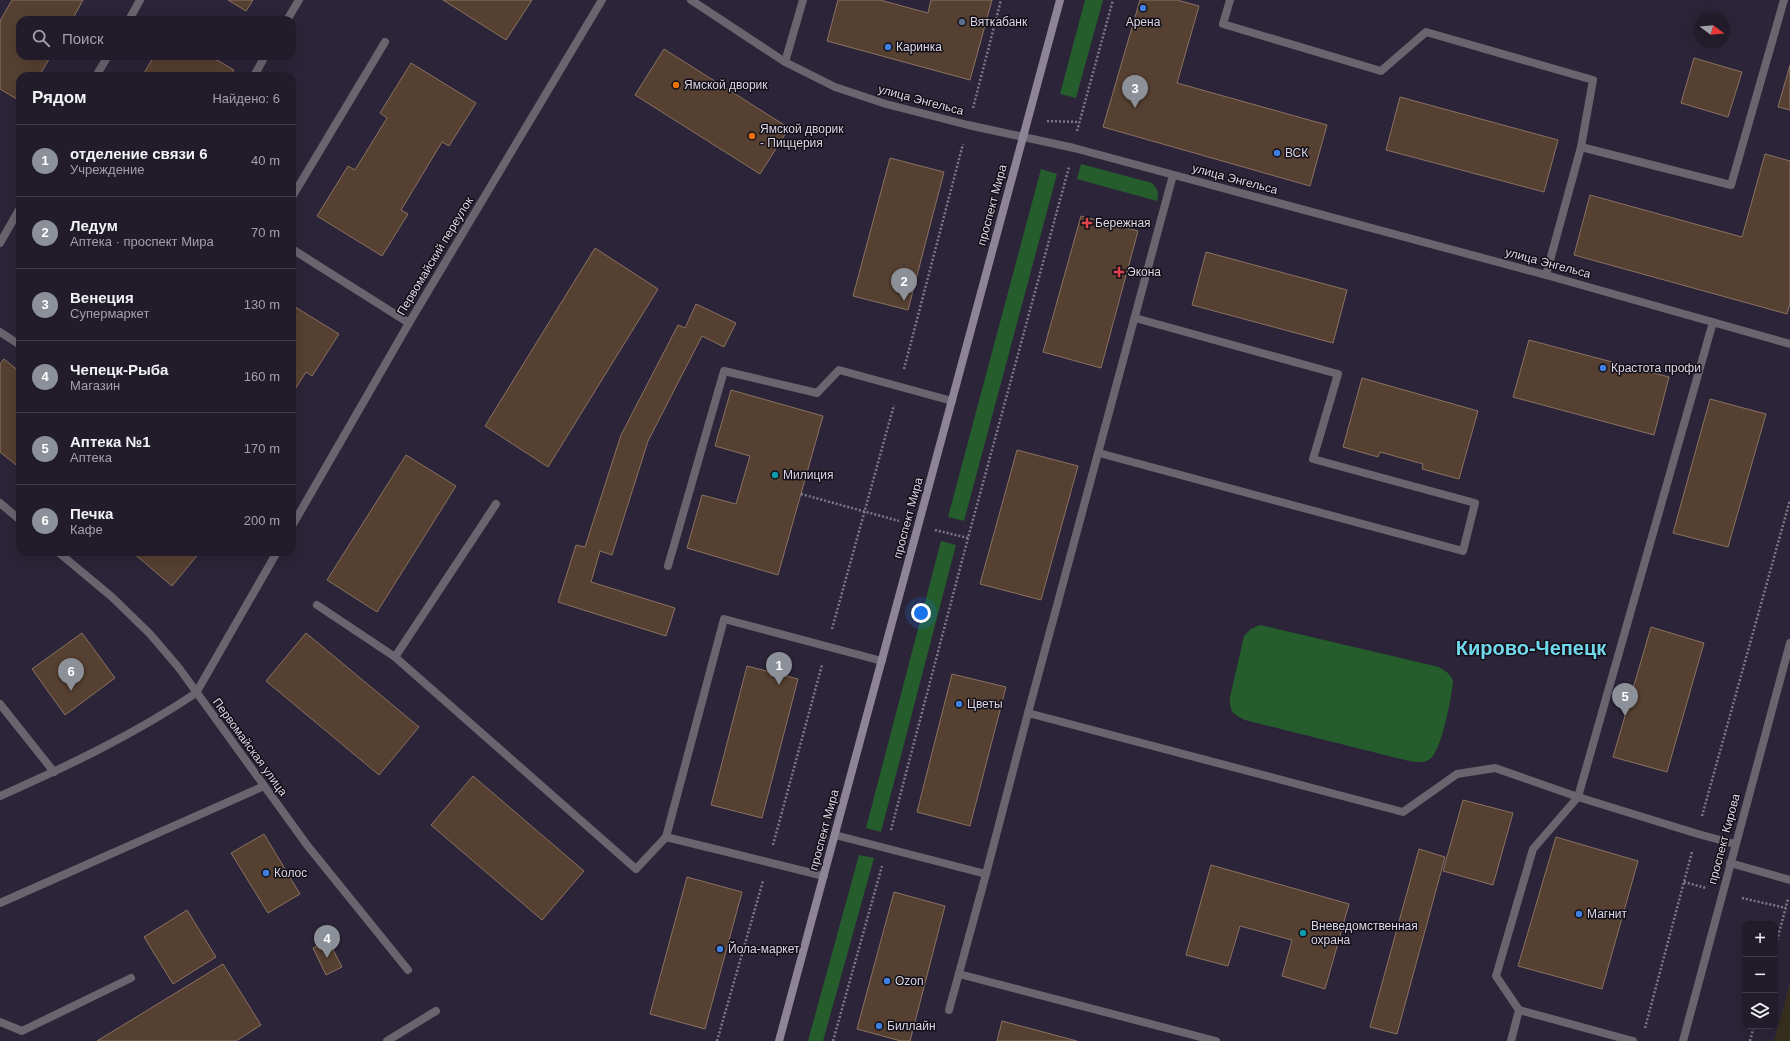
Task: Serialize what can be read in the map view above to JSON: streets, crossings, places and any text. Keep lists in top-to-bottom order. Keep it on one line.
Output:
{"streets":{"main road":["проспект Мира"],"street":["улица Энгельса","Первомайский переулок","Первомайская улица","проспект Кирова"]},"crossings":[["улица Энгельса","проспект Мира"]],"districts":["Кирово-Чепецк"],"places":{"other":["Арена","Вяткабанк","Каринка","Ямской дворик","Ямской дворик - Пиццерия","ВСК","Крастота профи","Милиция","Цветы","Колос","Магнит","Вневедомственная охрана","Йола-маркет","Ozon","Биллайн"],"health":["Бережная","Экона"]},"north":"right","page":{"search":"Поиск","heading":["Рядом","Найдено: 6"],"pins":["3","2","1","6","5","4"],"list":[{"mark":"1","name":"отделение связи 6","note":"Учреждение","value":"40 m"},{"mark":"2","name":"Ледум","note":"Аптека · проспект Мира","value":"70 m"},{"mark":"3","name":"Венеция","note":"Супермаркет","value":"130 m"},{"mark":"4","name":"Чепецк-Рыба","note":"Магазин","value":"160 m"},{"mark":"5","name":"Аптека №1","note":"Аптека","value":"170 m"},{"mark":"6","name":"Печка","note":"Кафе","value":"200 m"}],"map_buttons":["+","−"]}}
